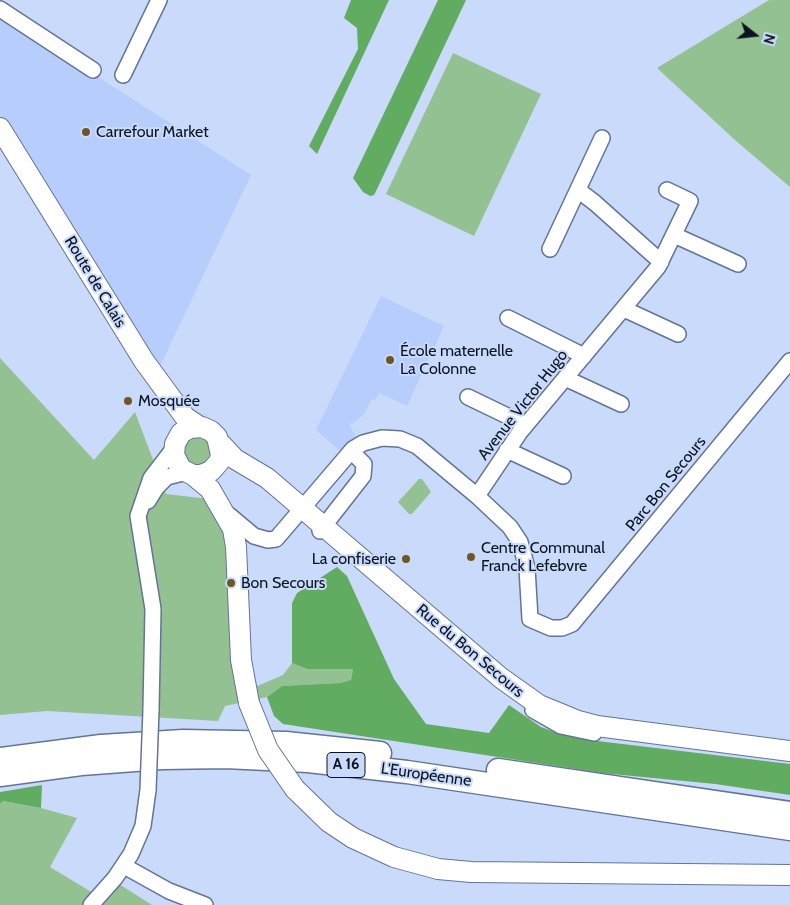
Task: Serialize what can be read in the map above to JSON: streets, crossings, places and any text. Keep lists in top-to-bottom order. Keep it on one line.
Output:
{"streets":{"highway":["A 16","L'Européenne"],"main road":["Route de Calais","Rue du Bon Secours"],"street":["Avenue Victor Hugo","Parc Bon Secours"]},"crossings":[["Route de Calais","Rue du Bon Secours"],["Avenue Victor Hugo","Parc Bon Secours"]],"places":["Carrefour Market","École maternelle La Colonne","Mosquée","Centre Communal Franck Lefebvre","La confiserie","Bon Secours"],"north":"right"}
